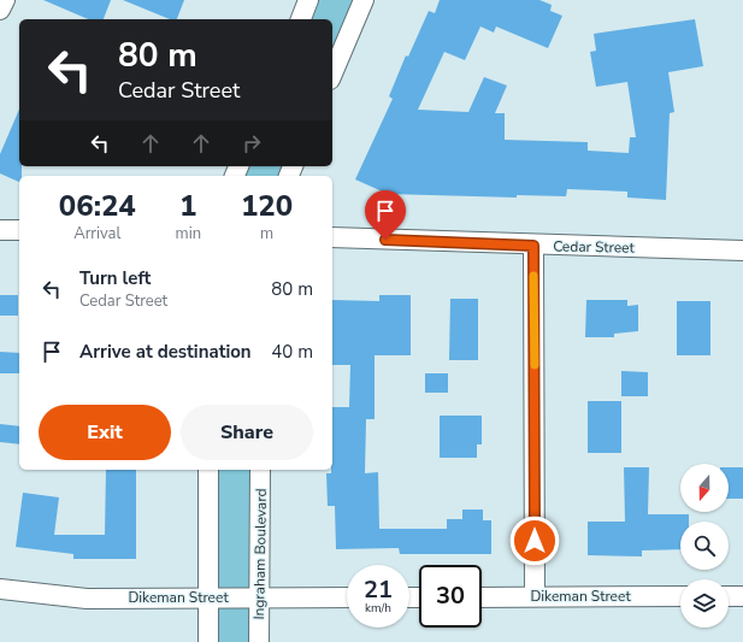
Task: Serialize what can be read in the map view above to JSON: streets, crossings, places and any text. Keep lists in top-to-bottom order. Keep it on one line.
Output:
{"streets":{"street":["Cedar Street","Ingraham Boulevard","Dikeman Street"]},"crossings":[["Ingraham Boulevard","Dikeman Street"]],"north":"bottom","page":{"turn":["80 m","Cedar Street"],"eta":["06:24","Arrival","1","min","120","m"],"list":[{"name":"Turn left","note":"Cedar Street","value":"80 m"},{"name":"Arrive at destination","value":"40 m"}],"buttons":["Exit","Share"],"speed":"21 km/h","limit":"30"}}
